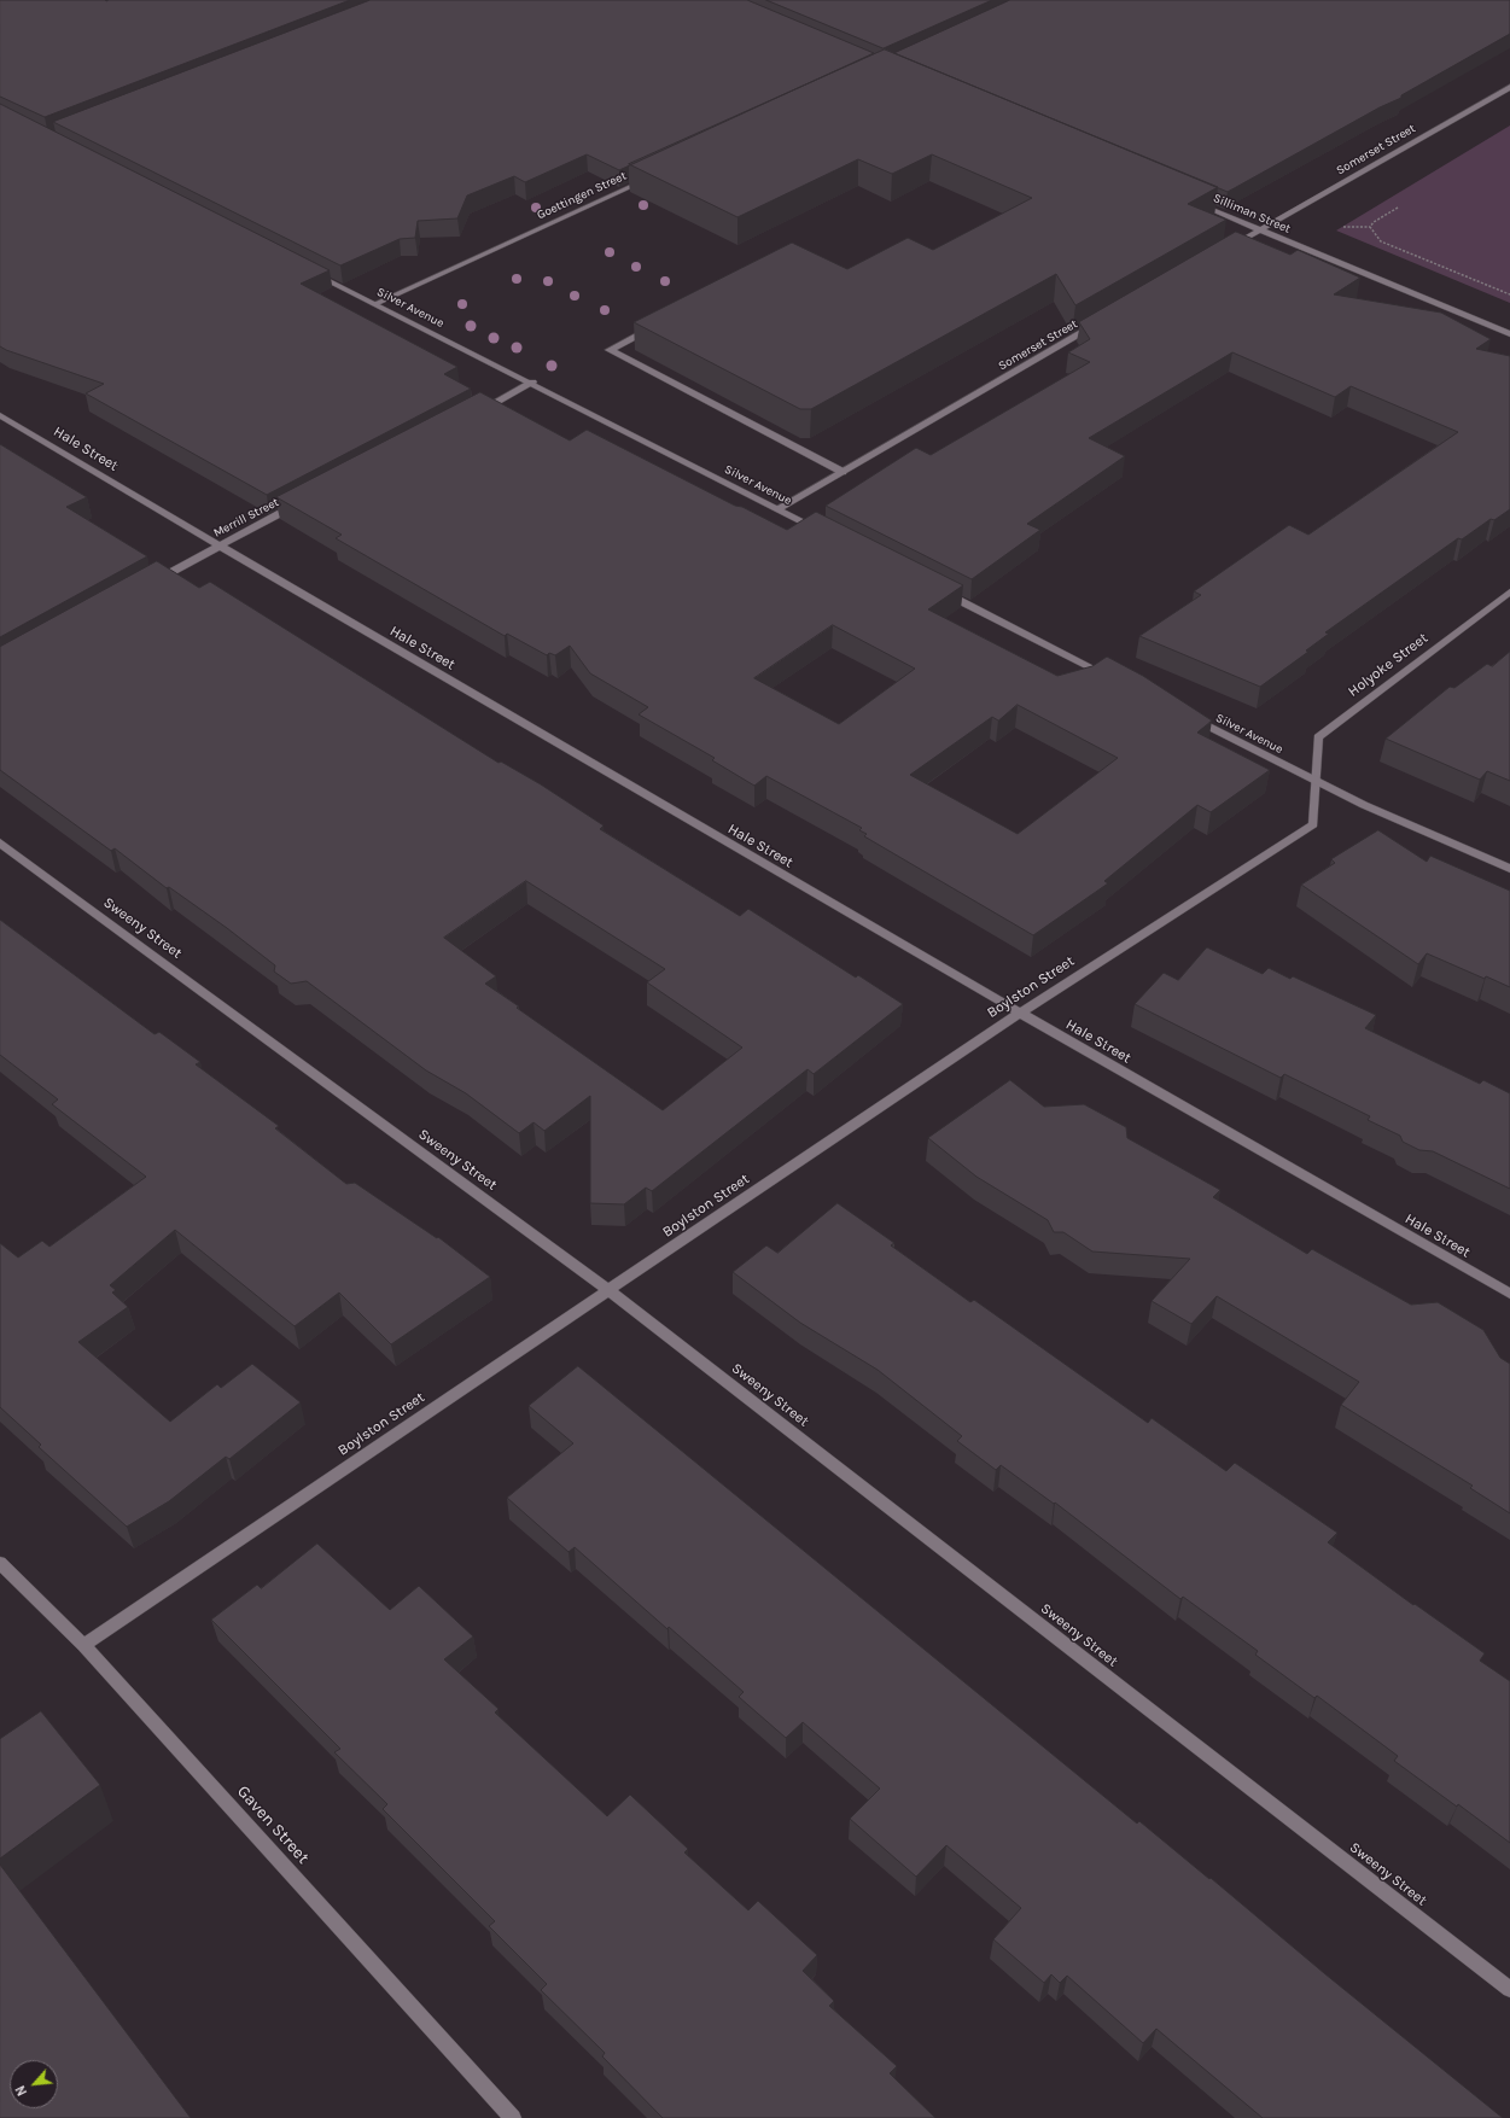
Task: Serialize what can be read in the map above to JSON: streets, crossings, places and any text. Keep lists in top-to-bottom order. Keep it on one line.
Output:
{"streets":{"street":["Somerset Street","Goettingen Street","Silliman Street","Silver Avenue","Hale Street","Merrill Street","Holyoke Street","Sweeny Street","Boylston Street","Gaven Street"]},"crossings":[["Somerset Street","Silliman Street"],["Somerset Street","Silver Avenue"],["Goettingen Street","Silver Avenue"],["Silver Avenue","Holyoke Street"],["Silver Avenue","Boylston Street"],["Hale Street","Merrill Street"],["Hale Street","Boylston Street"],["Holyoke Street","Boylston Street"],["Sweeny Street","Boylston Street"],["Boylston Street","Gaven Street"]],"north":"bottom left"}
